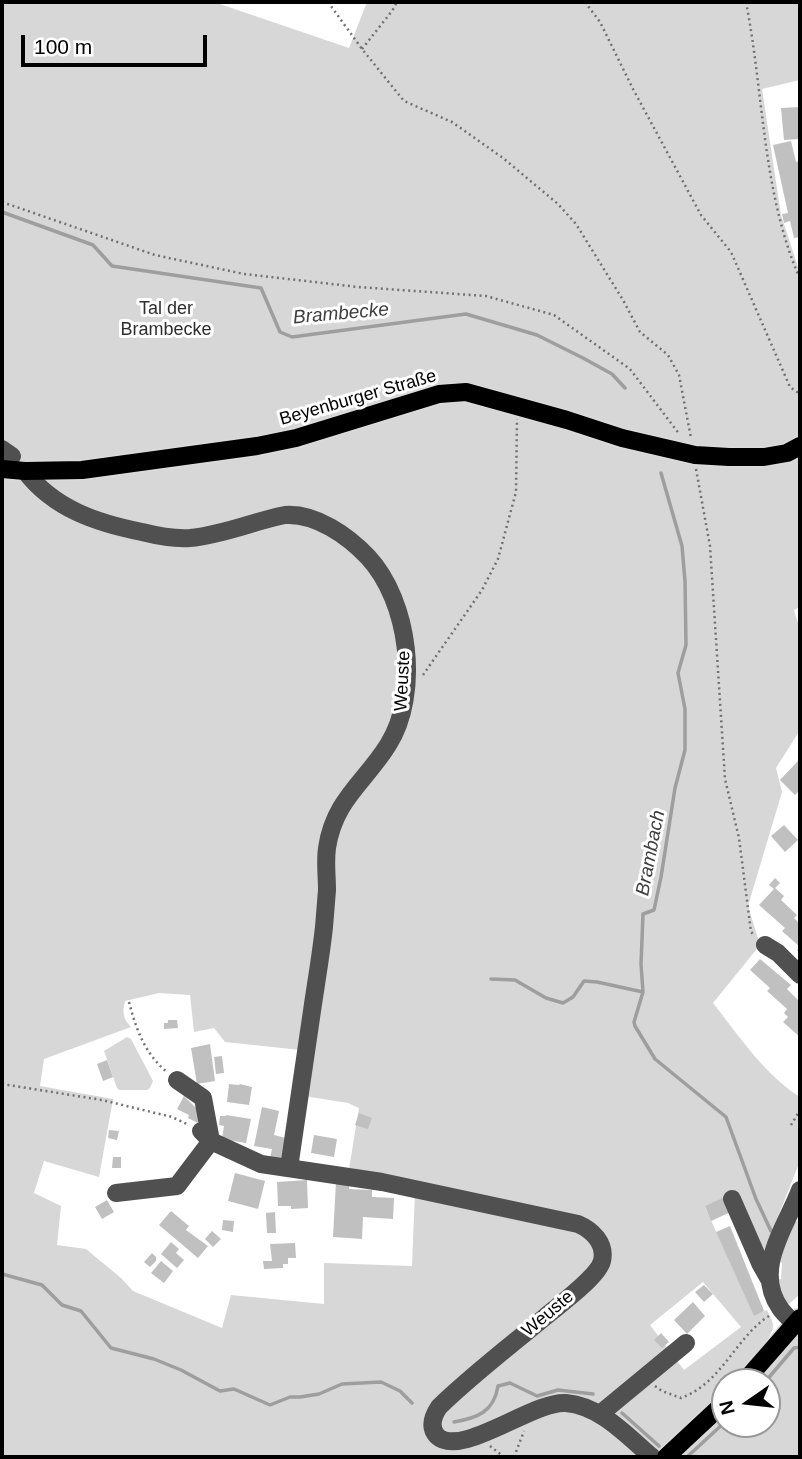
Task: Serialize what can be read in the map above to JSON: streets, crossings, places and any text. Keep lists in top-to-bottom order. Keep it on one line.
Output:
{"streets":{"main road":["Beyenburger Straße"],"street":["Weuste"]},"crossings":[["Beyenburger Straße","Weuste"]],"water":["Brambecke","Brambach"],"parks":["Tal der Brambecke"],"scale_bar":"100 m","north":"left"}
